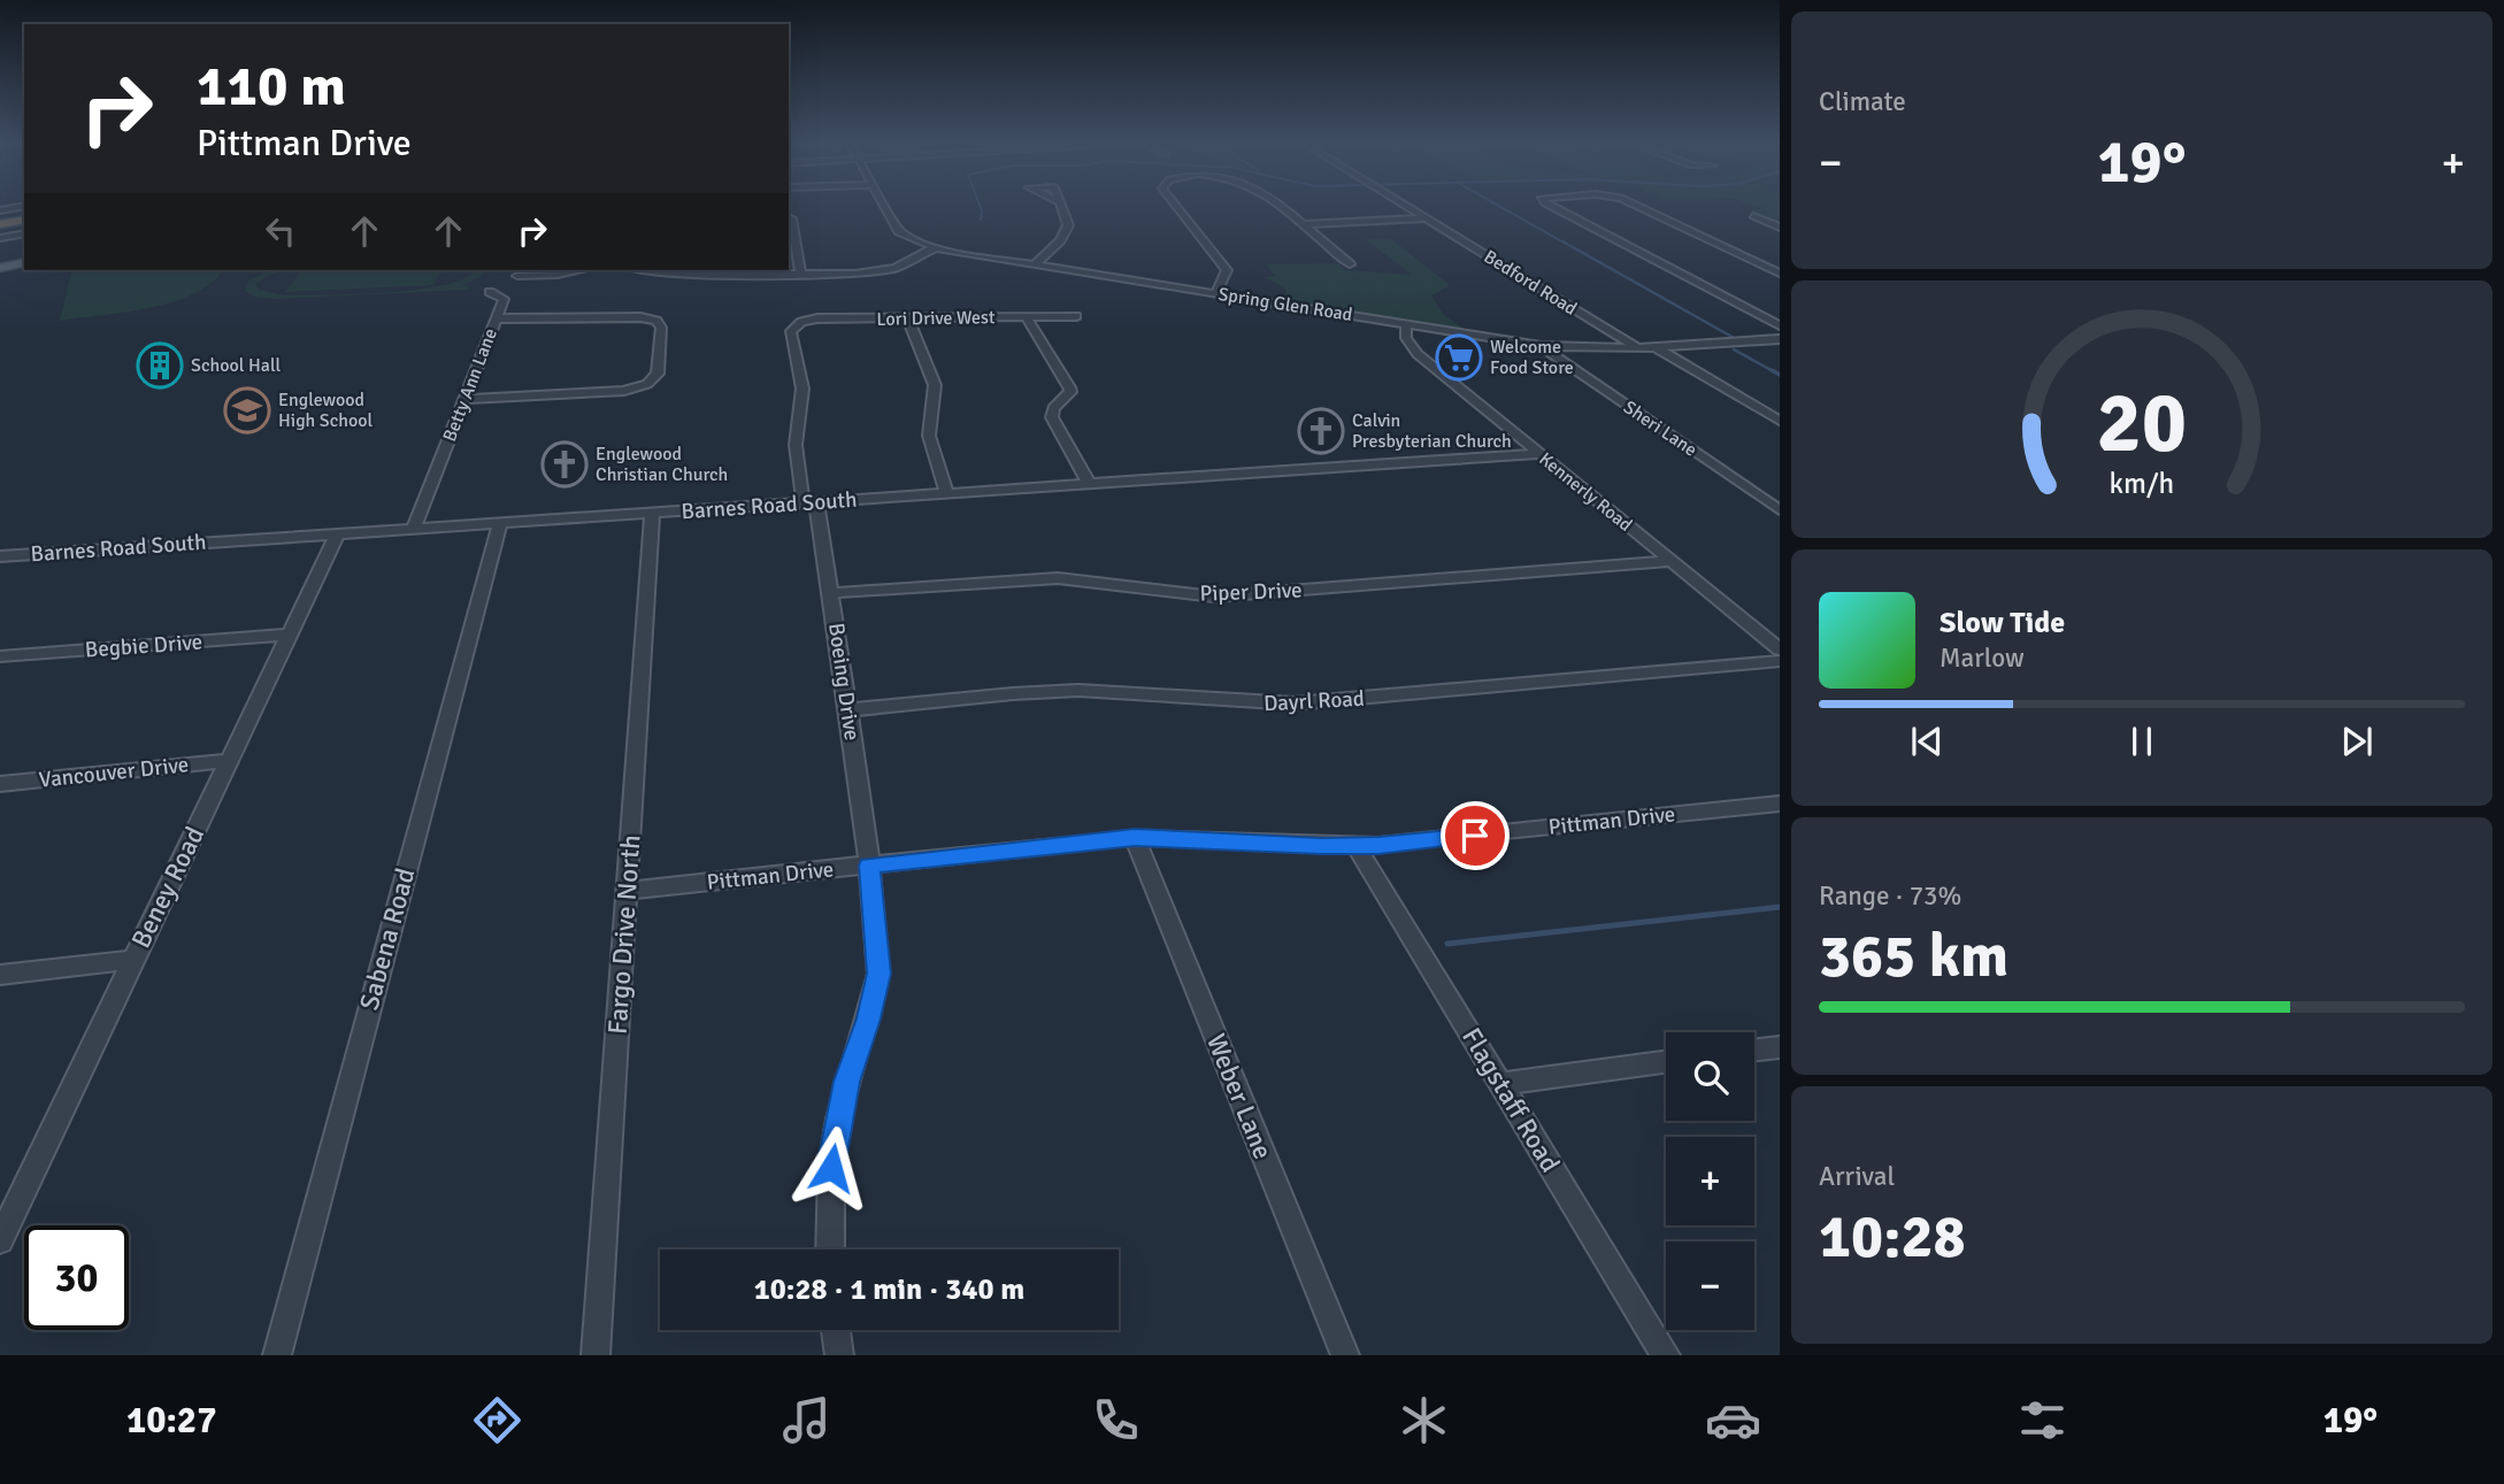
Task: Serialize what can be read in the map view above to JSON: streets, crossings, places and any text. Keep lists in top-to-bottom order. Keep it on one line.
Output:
{"streets":{"street":["Bedford Road","Spring Glen Road","Lori Drive West","Betty Ann Lane","Sheri Lane","Kennerly Road","Barnes Road South","Piper Drive","Begbie Drive","Boeing Drive","Dayrl Road","Vancouver Drive","Pittman Drive","Beney Road","Fargo Drive North","Sabena Road","Weber Lane","Flagstaff Road"]},"crossings":[["Bedford Road","Spring Glen Road"],["Spring Glen Road","Sheri Lane"],["Spring Glen Road","Kennerly Road"],["Lori Drive West","Boeing Drive"],["Betty Ann Lane","Barnes Road South"],["Kennerly Road","Barnes Road South"],["Kennerly Road","Piper Drive"],["Barnes Road South","Boeing Drive"],["Barnes Road South","Beney Road"],["Barnes Road South","Fargo Drive North"],["Barnes Road South","Sabena Road"],["Piper Drive","Boeing Drive"],["Begbie Drive","Beney Road"],["Boeing Drive","Dayrl Road"],["Boeing Drive","Pittman Drive"],["Vancouver Drive","Beney Road"],["Pittman Drive","Fargo Drive North"],["Pittman Drive","Weber Lane"],["Pittman Drive","Flagstaff Road"]],"places":{"supermarket":["Welcome Food Store"],"building":["School Hall"],"school or university":["Englewood High School"],"church":["Calvin Presbyterian Church","Englewood Christian Church"]},"page":{"tile":["Climate",["Range · 73%","365 km"],["Arrival","10:28"]],"turn":["110 m","Pittman Drive"],"heat":["−","19°","+"],"song":["Slow Tide","Marlow"],"map_buttons":["+","−"],"limit":"30","trip":"10:28 · 1 min · 340 m","tabs":["10:27","19°"],"gauge":["20","km/h"]}}
